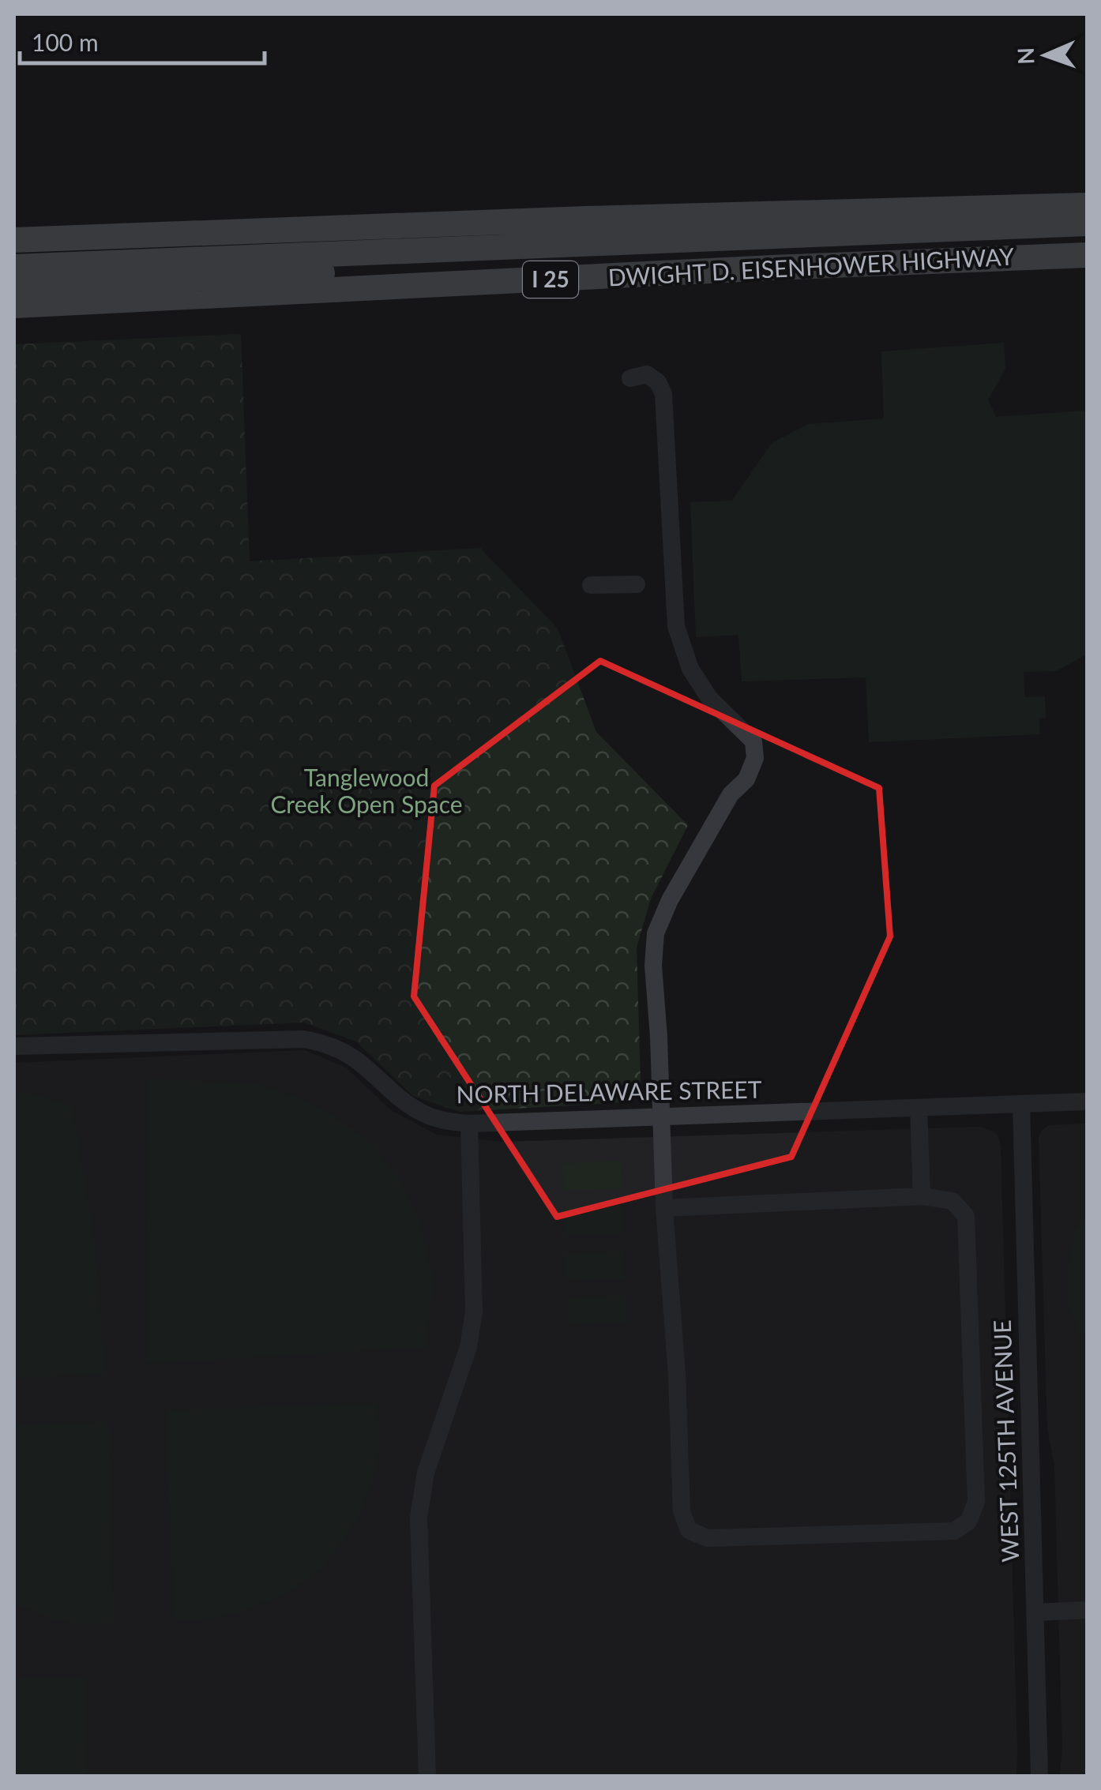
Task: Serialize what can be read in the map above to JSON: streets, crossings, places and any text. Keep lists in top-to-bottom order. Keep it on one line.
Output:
{"streets":{"highway":["DWIGHT D. EISENHOWER HIGHWAY","I 25"],"street":["NORTH DELAWARE STREET","WEST 125TH AVENUE"]},"crossings":[["NORTH DELAWARE STREET","WEST 125TH AVENUE"]],"parks":["Tanglewood Creek Open Space"],"scale_bar":"100 m","north":"left"}
